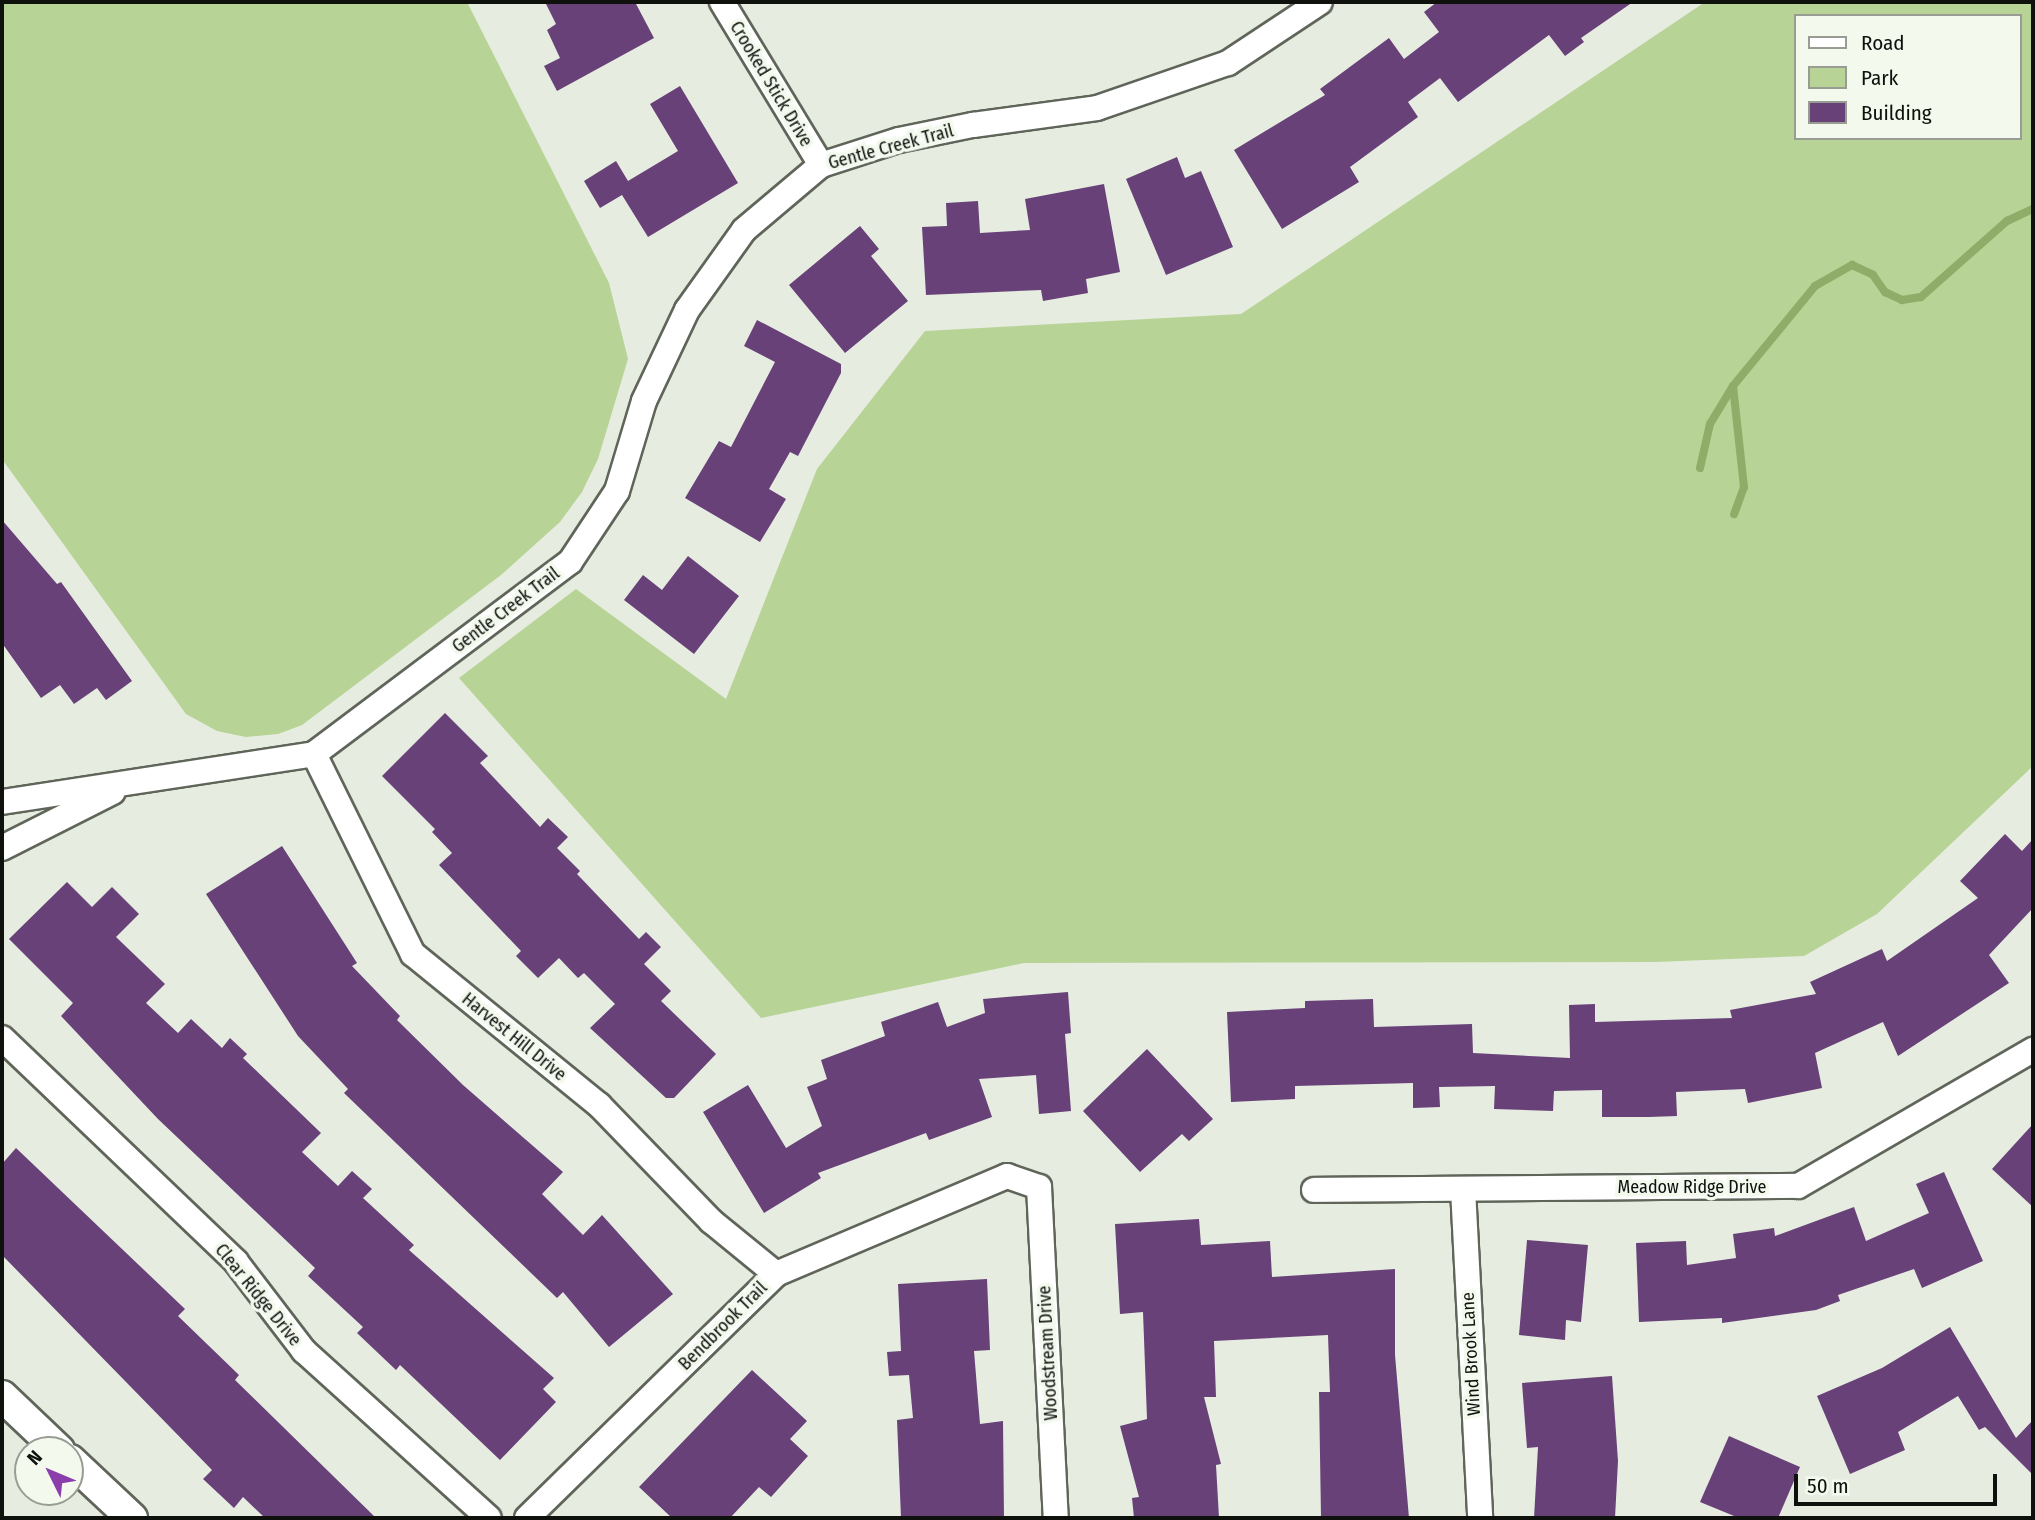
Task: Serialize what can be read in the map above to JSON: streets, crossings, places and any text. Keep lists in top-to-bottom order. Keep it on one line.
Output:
{"streets":{"street":["Crooked Stick Drive","Gentle Creek Trail","Harvest Hill Drive","Meadow Ridge Drive","Clear Ridge Drive","Bendbrook Trail","Woodstream Drive","Wind Brook Lane"]},"crossings":[["Crooked Stick Drive","Gentle Creek Trail"],["Gentle Creek Trail","Harvest Hill Drive"],["Harvest Hill Drive","Bendbrook Trail"],["Meadow Ridge Drive","Wind Brook Lane"],["Bendbrook Trail","Woodstream Drive"]],"legend":["Road","Park","Building"],"scale_bar":"50 m","north":"top left"}
